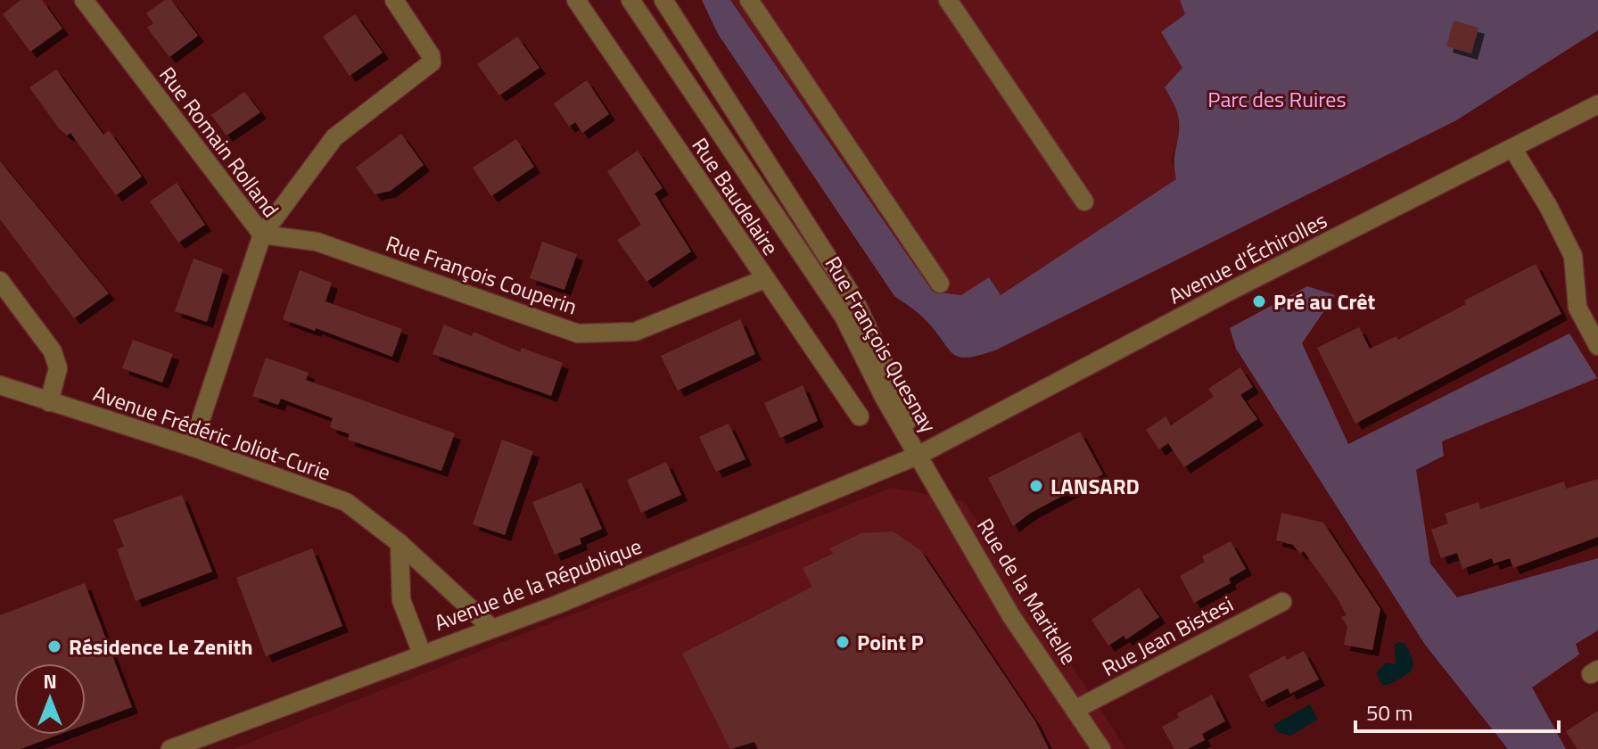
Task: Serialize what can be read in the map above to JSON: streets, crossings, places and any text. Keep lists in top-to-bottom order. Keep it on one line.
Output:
{"streets":{"street":["Rue Romain Rolland","Rue Baudelaire","Avenue d'Échirolles","Rue François Couperin","Rue François Quesnay","Avenue Frédéric Joliot-Curie","Avenue de la République","Rue de la Maritelle","Rue Jean Bistesi"]},"crossings":[["Rue Romain Rolland","Rue François Couperin"],["Rue Romain Rolland","Avenue Frédéric Joliot-Curie"],["Rue Baudelaire","Rue François Couperin"],["Avenue d'Échirolles","Rue François Quesnay"],["Avenue d'Échirolles","Avenue de la République"],["Avenue d'Échirolles","Rue de la Maritelle"],["Rue François Quesnay","Avenue de la République"],["Rue François Quesnay","Rue de la Maritelle"],["Avenue Frédéric Joliot-Curie","Avenue de la République"],["Avenue de la République","Rue de la Maritelle"],["Rue de la Maritelle","Rue Jean Bistesi"]],"parks":["Parc des Ruires"],"places":["Pré au Crêt","LANSARD","Point P","Résidence Le Zenith"],"scale_bar":"50 m","north":"top"}
